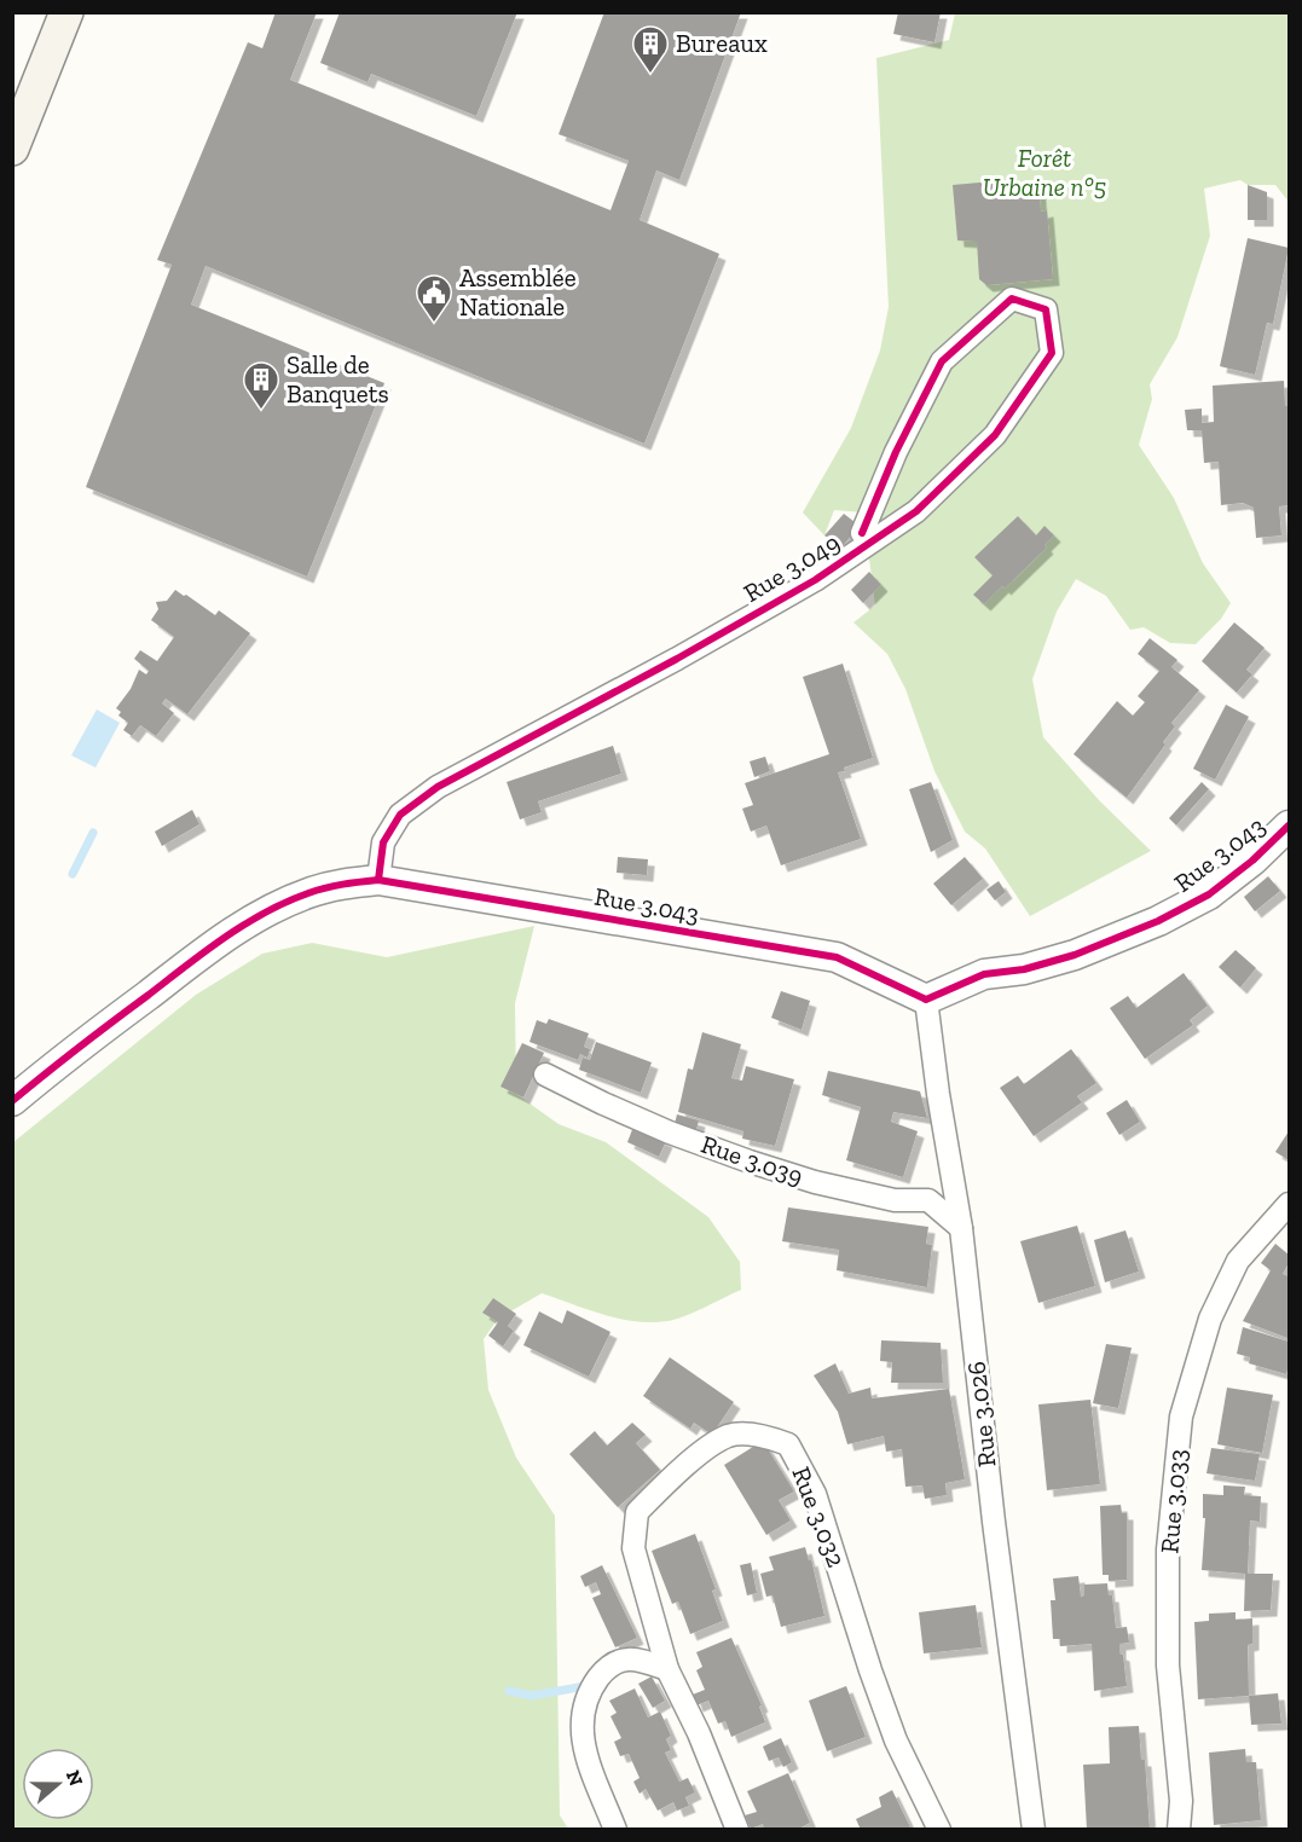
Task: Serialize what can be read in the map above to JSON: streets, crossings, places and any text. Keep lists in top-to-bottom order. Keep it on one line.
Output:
{"streets":{"street":["Rue 3.049","Rue 3.043","Rue 3.039","Rue 3.026","Rue 3.033","Rue 3.032"]},"crossings":[["Rue 3.049","Rue 3.043"],["Rue 3.043","Rue 3.026"],["Rue 3.039","Rue 3.026"]],"parks":["Forêt Urbaine n°5"],"places":{"building":["Bureaux","Salle de Banquets"],"public building":["Assemblée Nationale"]},"north":"right"}
